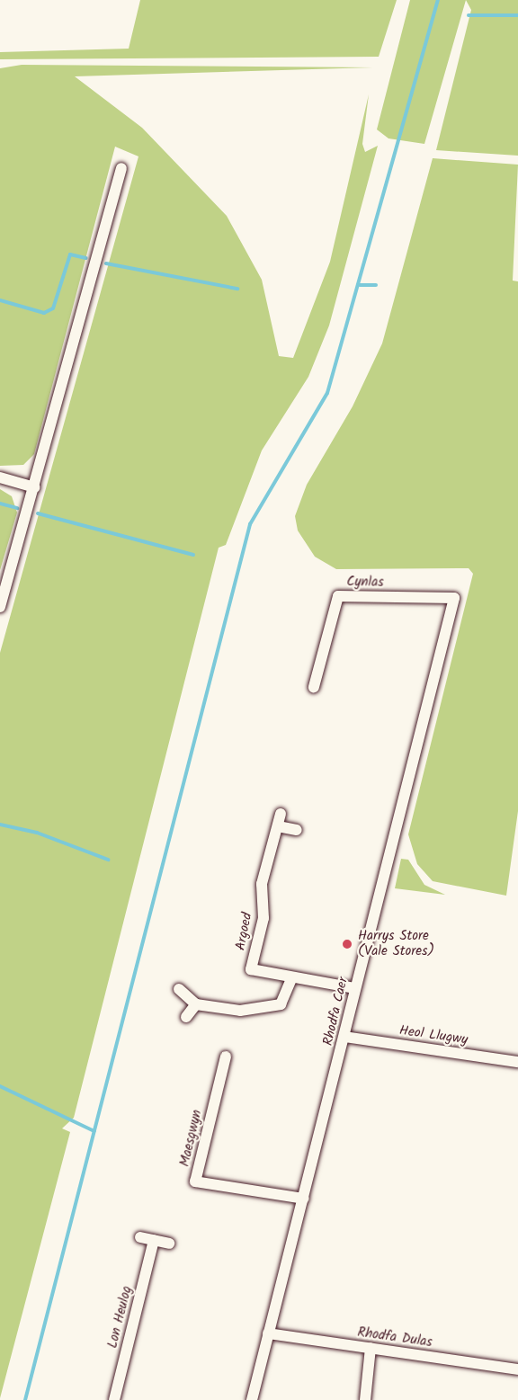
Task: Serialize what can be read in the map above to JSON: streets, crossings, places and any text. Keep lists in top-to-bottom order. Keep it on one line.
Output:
{"streets":{"street":["Cynlas","Argoed","Rhodfa Caer","Heol Llugwy","Maesgwyn","Lon Heulog","Rhodfa Dulas"]},"crossings":[["Cynlas","Rhodfa Caer"],["Argoed","Rhodfa Caer"],["Rhodfa Caer","Heol Llugwy"],["Rhodfa Caer","Maesgwyn"],["Rhodfa Caer","Rhodfa Dulas"]],"places":["Harrys Store (Vale Stores)"]}
